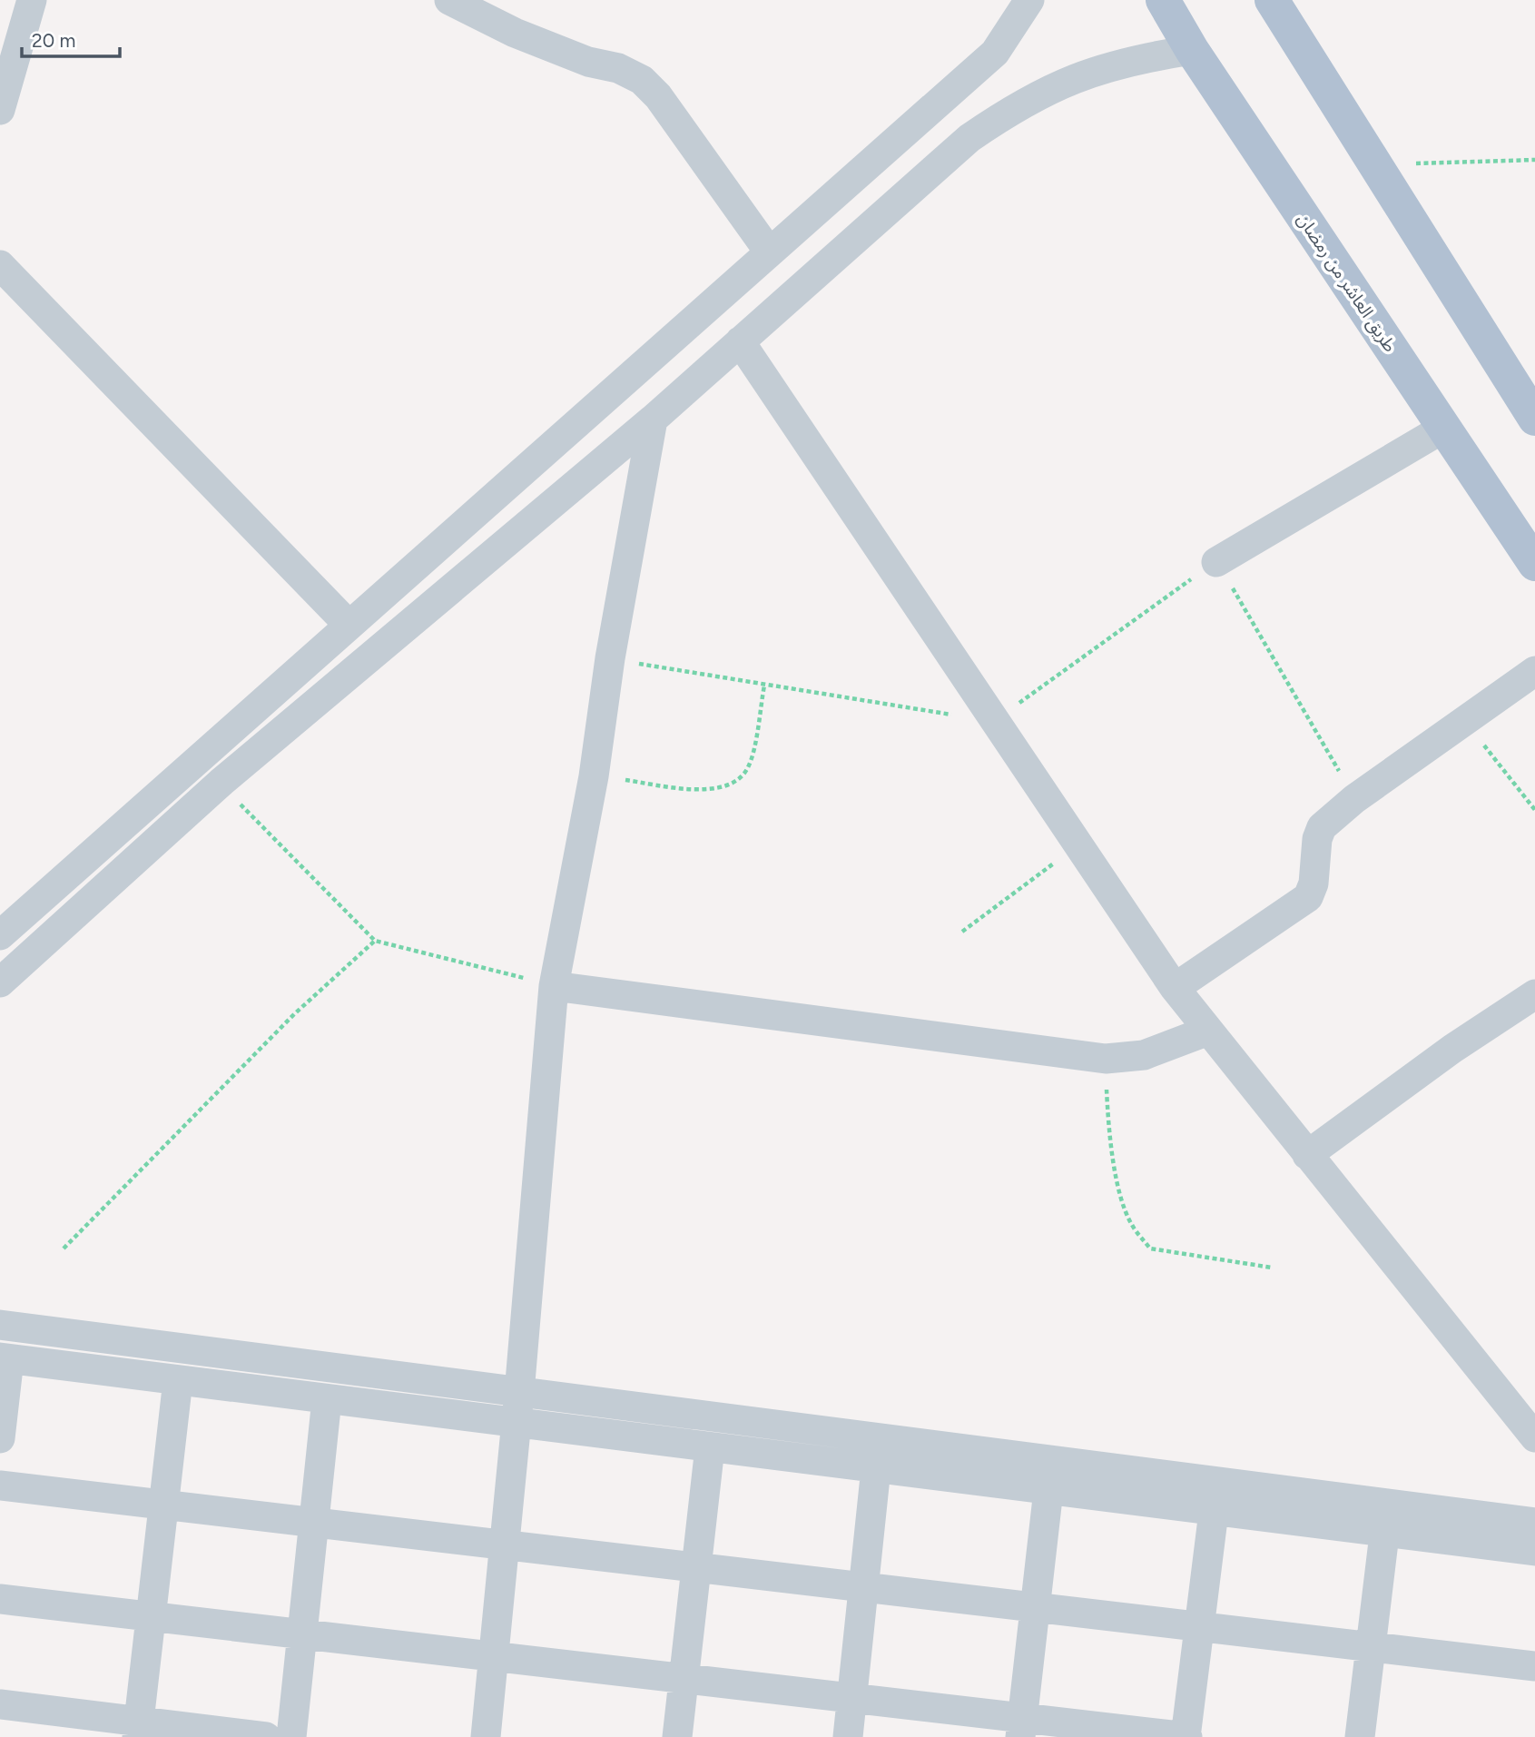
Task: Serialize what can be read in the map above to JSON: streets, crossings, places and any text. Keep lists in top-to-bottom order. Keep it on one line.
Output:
{"streets":{"main road":["طريق العاشر من رمضان"]},"scale_bar":"20 m"}
